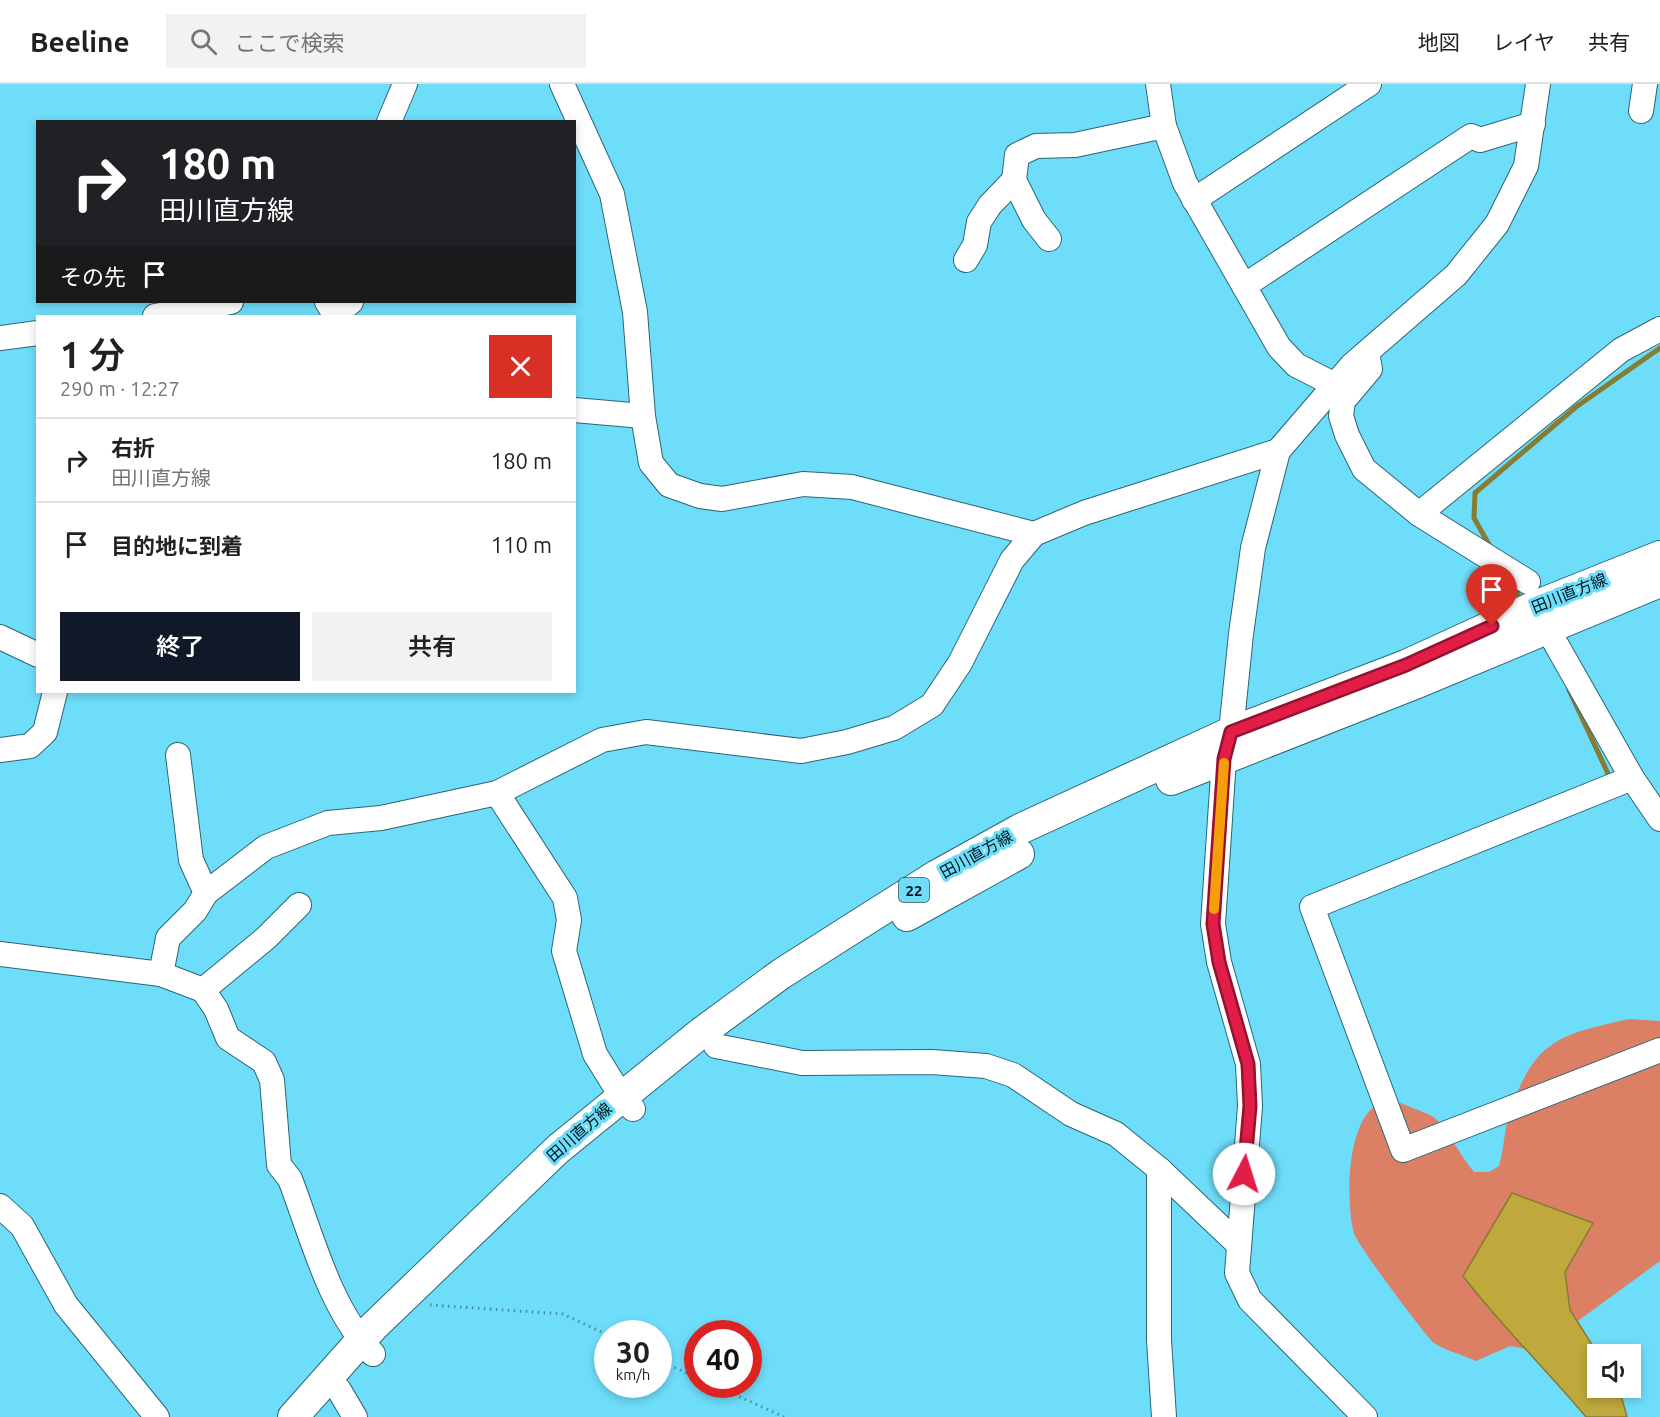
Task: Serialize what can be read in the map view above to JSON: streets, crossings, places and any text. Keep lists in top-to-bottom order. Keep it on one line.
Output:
{"streets":{"main road":["田川直方線","22"]},"page":{"header":"Beeline","search":"ここで検索","nav":["地図","レイヤ","共有"],"turn":["180 m","田川直方線"],"then":"その先","heading":["1 分","290 m · 12:27"],"list":[{"name":"右折","note":"田川直方線","value":"180 m"},{"name":"目的地に到着","value":"110 m"}],"buttons":["終了","共有"],"speed":"30 km/h","limit":"40"}}
